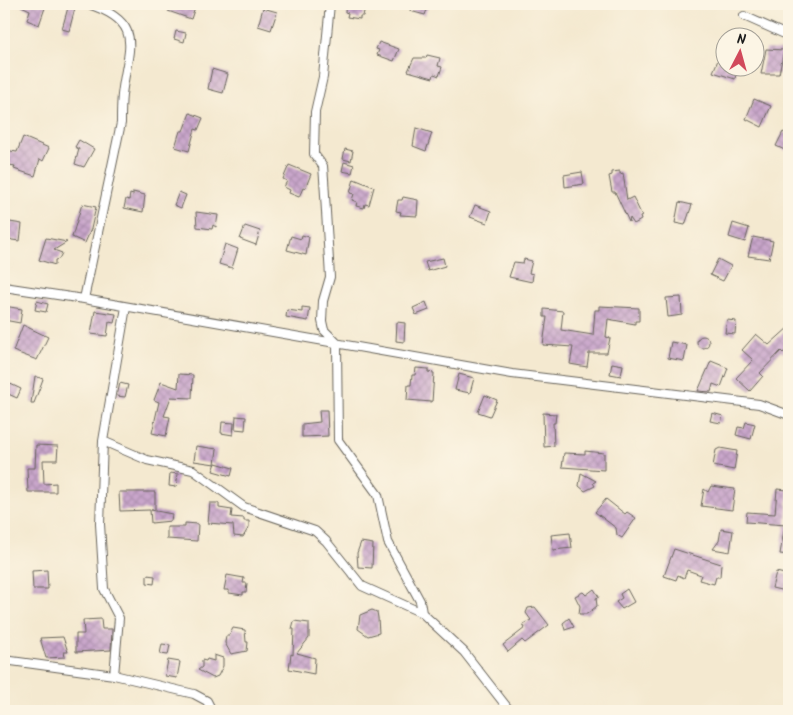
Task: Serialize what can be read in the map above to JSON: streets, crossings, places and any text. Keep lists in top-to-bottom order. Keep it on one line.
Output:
{"north":"top"}
